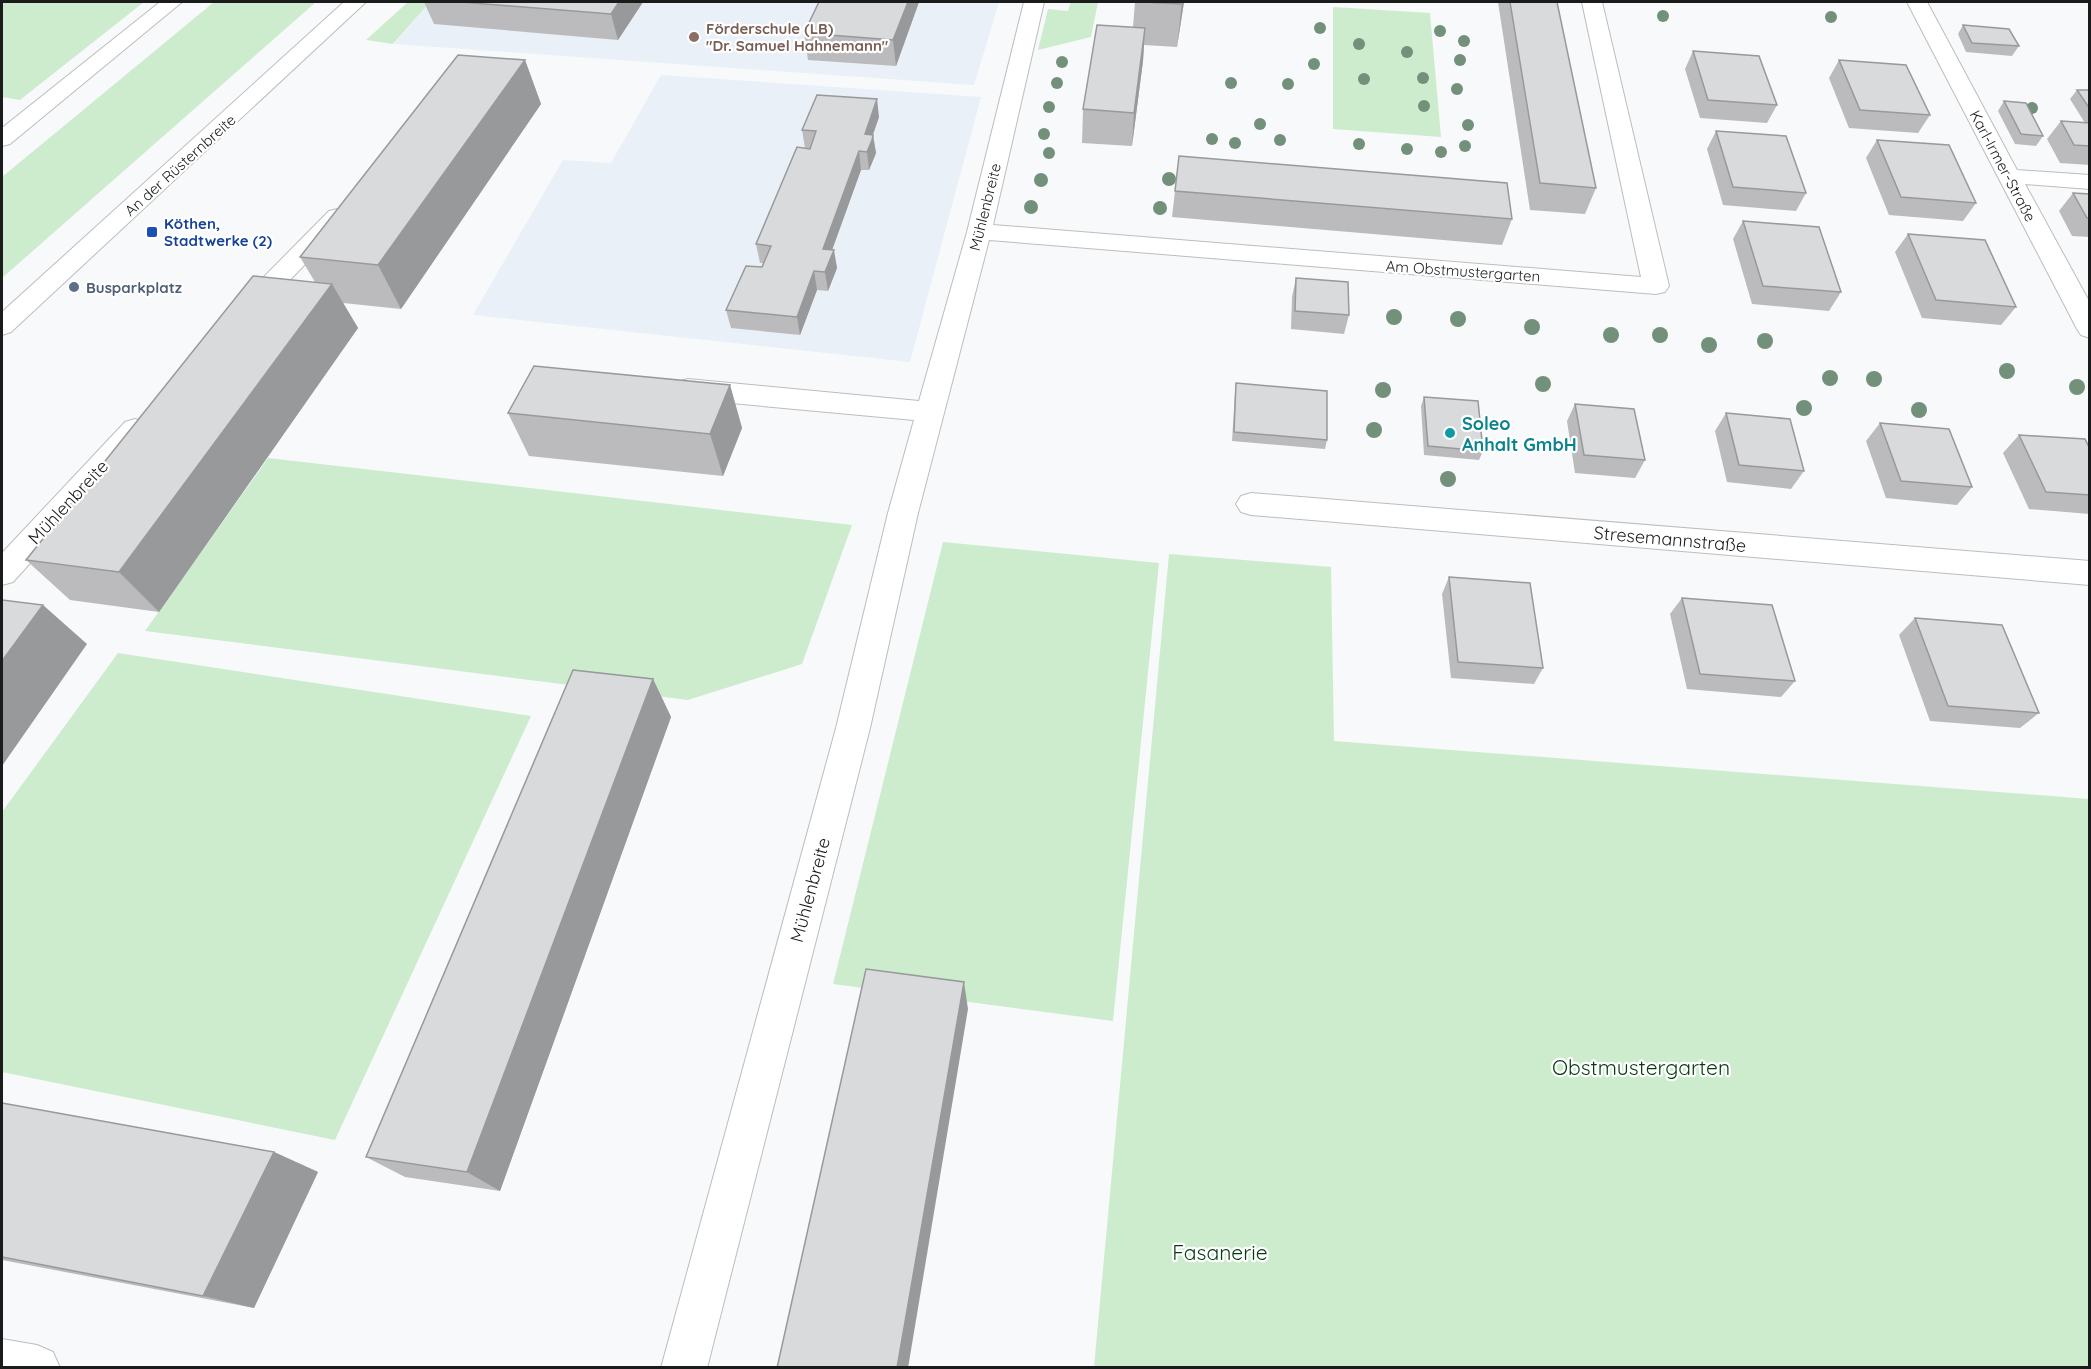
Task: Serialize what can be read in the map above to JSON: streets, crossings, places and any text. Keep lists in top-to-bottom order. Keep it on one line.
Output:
{"streets":{"street":["An der Rüsternbreite","Karl-Irmer-Straße","Mühlenbreite","Am Obstmustergarten","Stresemannstraße"]},"crossings":[["Mühlenbreite","Am Obstmustergarten"]],"parks":["Obstmustergarten","Fasanerie"],"places":{"other":["Förderschule (LB) \"Dr. Samuel Hahnemann\"","Busparkplatz","Soleo Anhalt GmbH"],"transit":["Köthen, Stadtwerke (2)"]}}
